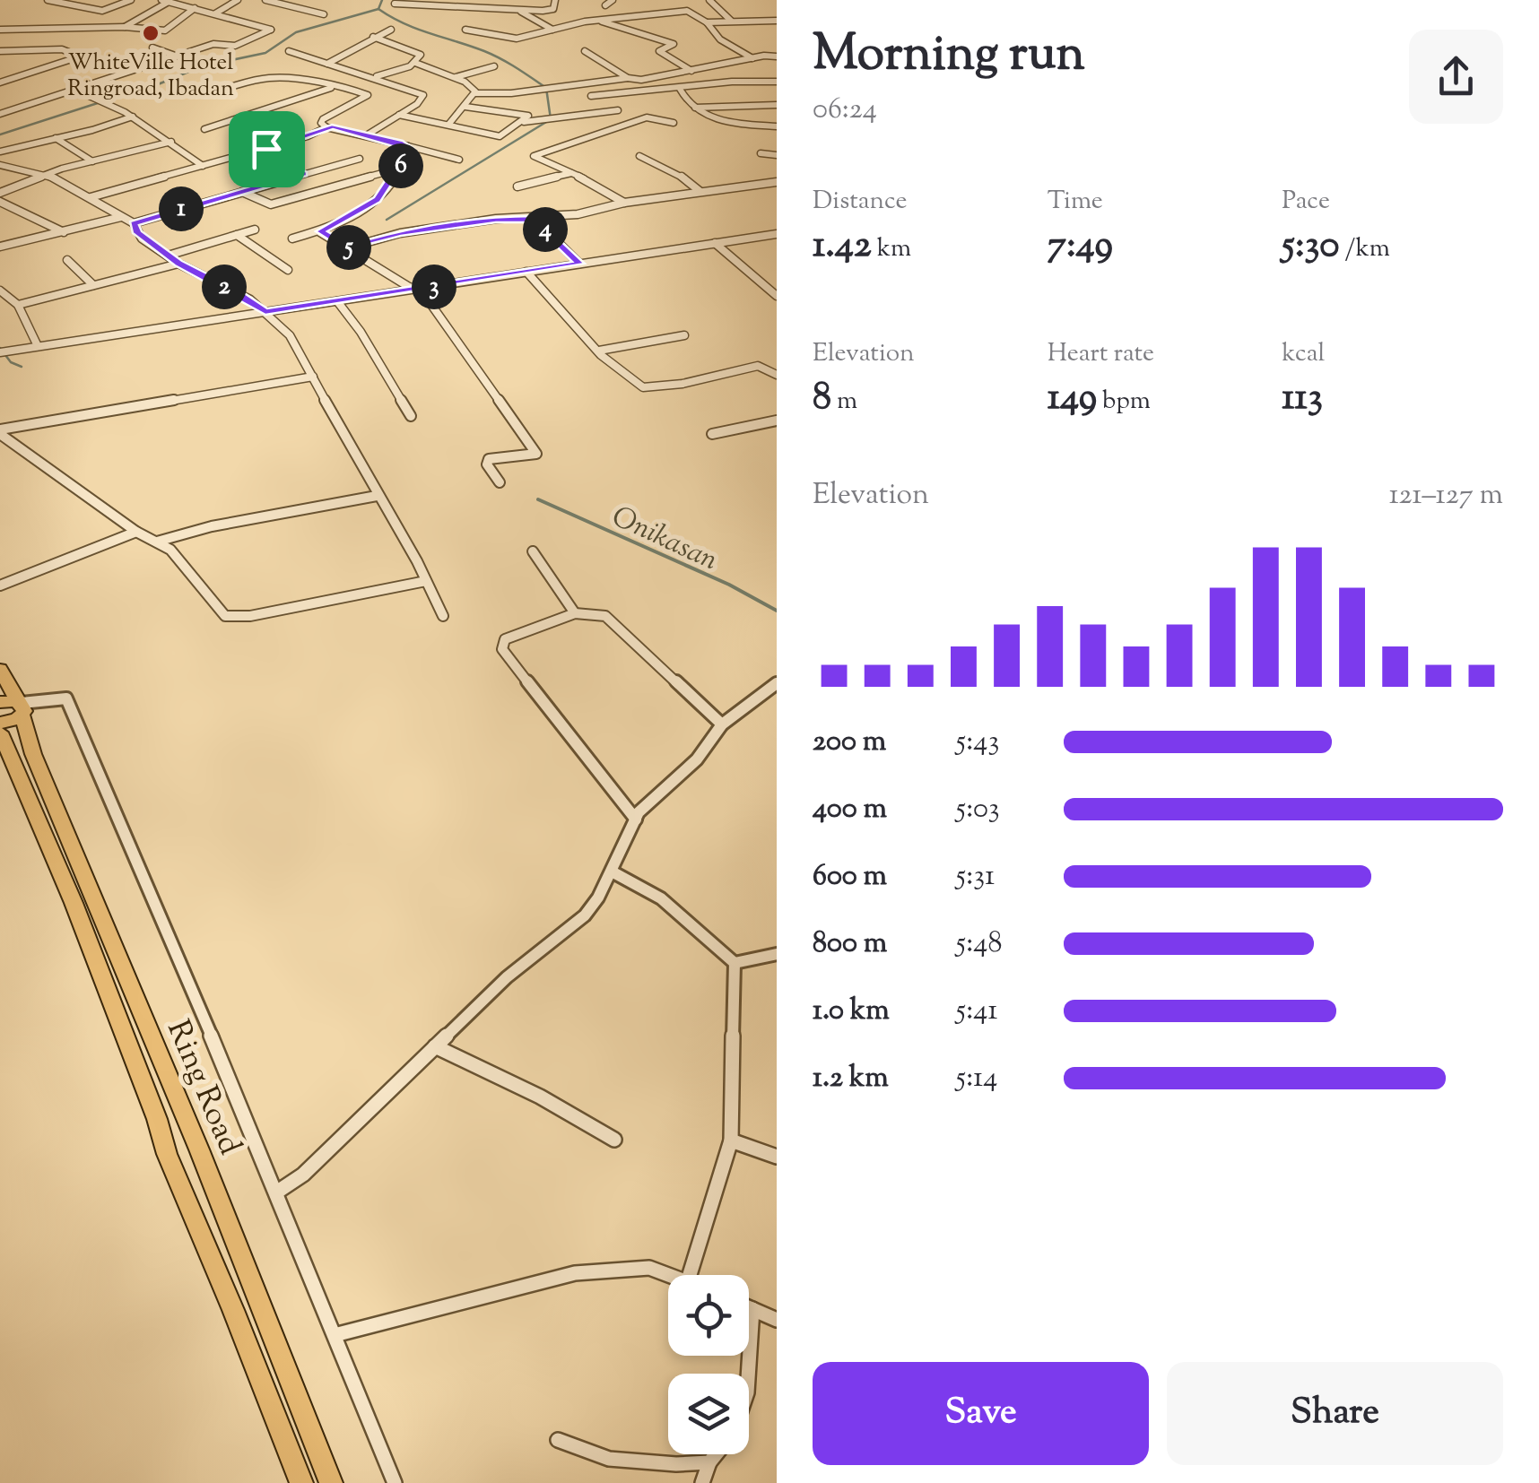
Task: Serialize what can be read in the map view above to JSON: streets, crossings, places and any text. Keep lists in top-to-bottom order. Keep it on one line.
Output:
{"streets":{"main road":["Ring Road"]},"water":["Onikasan"],"places":["WhiteVille Hotel Ringroad, Ibadan"],"page":{"heading":["Morning run","06:24"],"pins":["6","1","4","5","2","3"],"stats":[["Distance","1.42 km"],["Time","7:49"],["Pace","5:30 /km"],["Elevation","8 m"],["Heart rate","149 bpm"],["kcal","113"]],"chart":["Elevation","121–127 m"],"list":[{"name":"200 m","note":"5:43"},{"name":"400 m","note":"5:03"},{"name":"600 m","note":"5:31"},{"name":"800 m","note":"5:48"},{"name":"1.0 km","note":"5:41"},{"name":"1.2 km","note":"5:14"}],"buttons":["Save","Share"]}}
